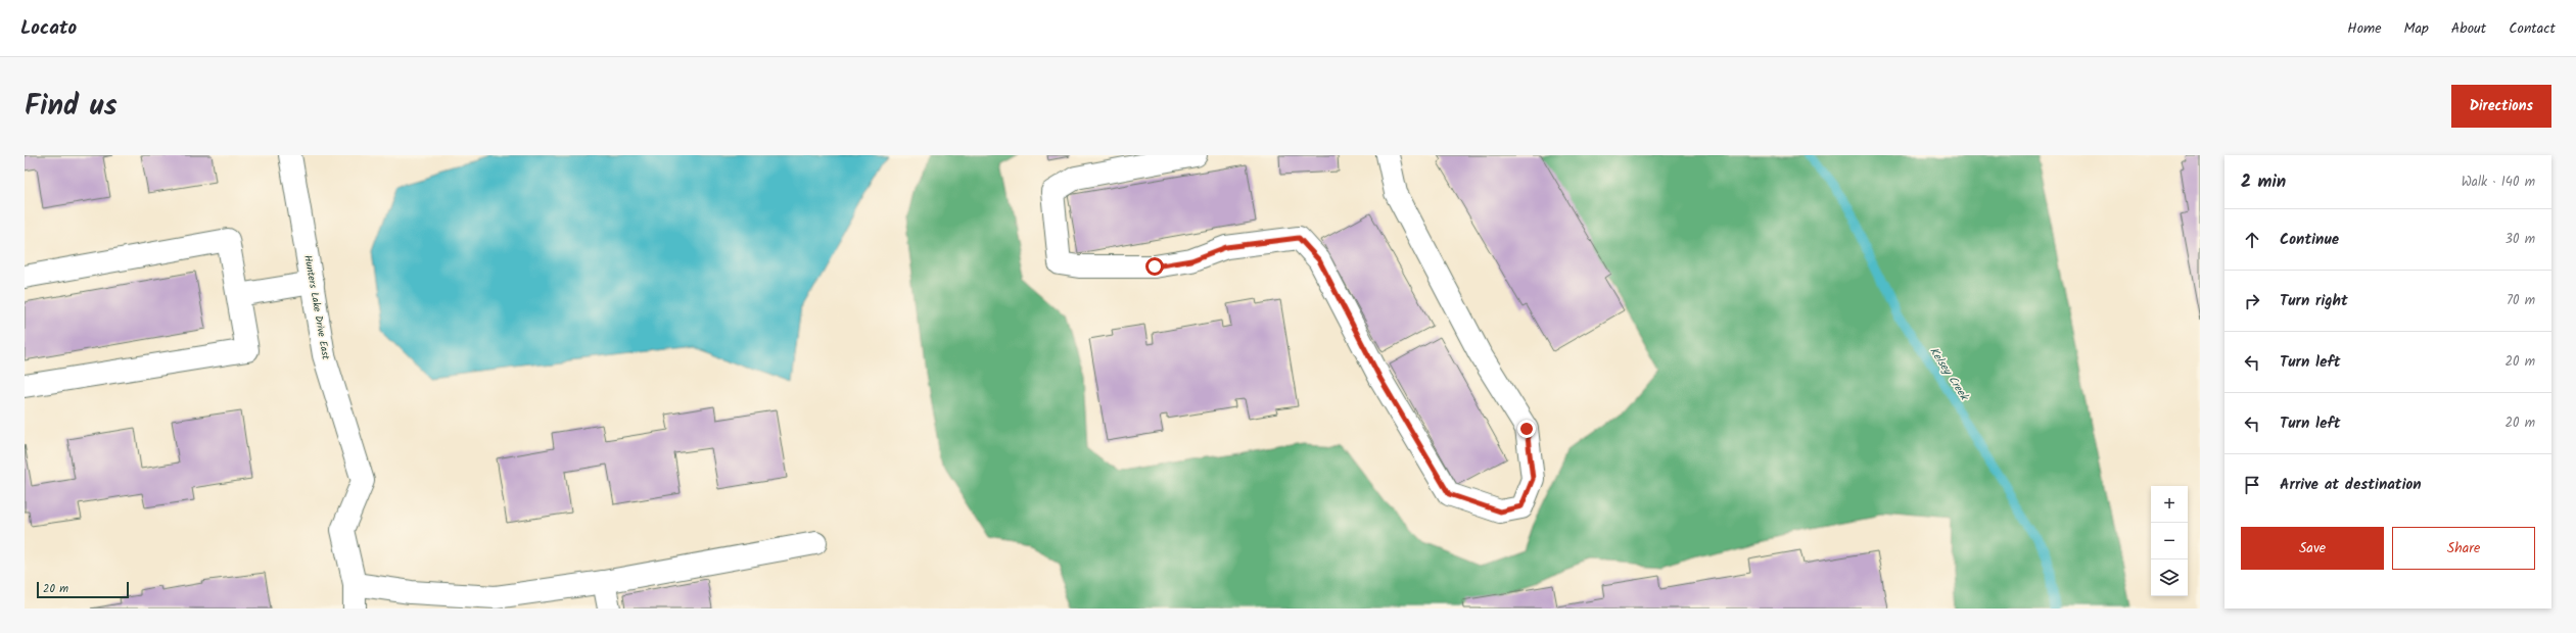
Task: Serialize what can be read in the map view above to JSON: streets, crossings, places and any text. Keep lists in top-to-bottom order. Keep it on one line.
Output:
{"streets":{"street":["Hunters Lake Drive East"]},"water":["Kelsey Creek"],"scale_bar":"20 m","page":{"header":"Locato","nav":["Home","Map","About","Contact"],"title":"Find us","buttons":["Directions",["Save","Share"]],"heading":["2 min","Walk · 140 m"],"list":[["Continue","30 m"],["Turn right","70 m"],["Turn left","20 m"],["Turn left","20 m"],"Arrive at destination"],"map_buttons":["+","−"],"scale":"20 m"}}
